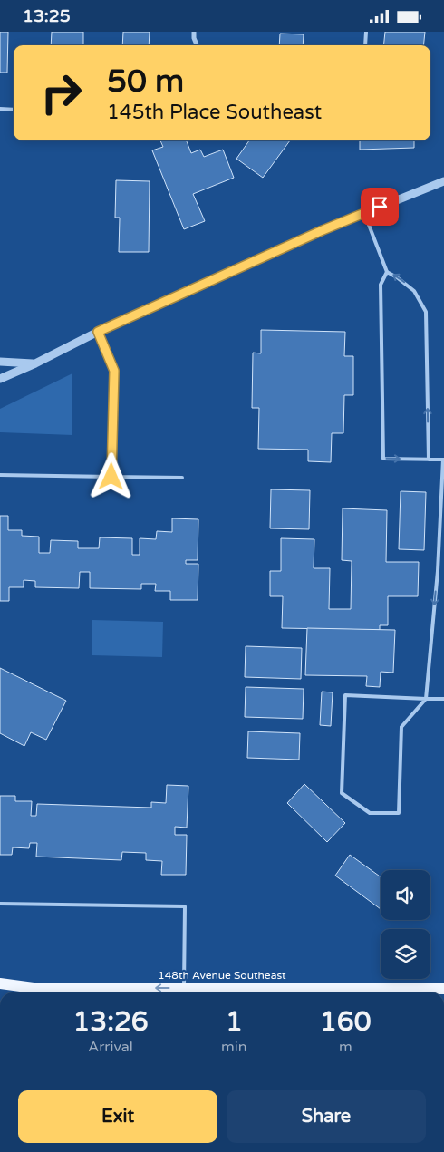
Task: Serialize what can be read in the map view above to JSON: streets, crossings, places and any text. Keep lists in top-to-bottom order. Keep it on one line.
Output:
{"streets":{"main road":["148th Avenue Southeast"]},"one_way":["148th Avenue Southeast"],"page":{"status":"13:25","turn":["50 m","145th Place Southeast"],"eta":["13:26","Arrival","1","min","160","m"],"buttons":["Exit","Share"]}}
